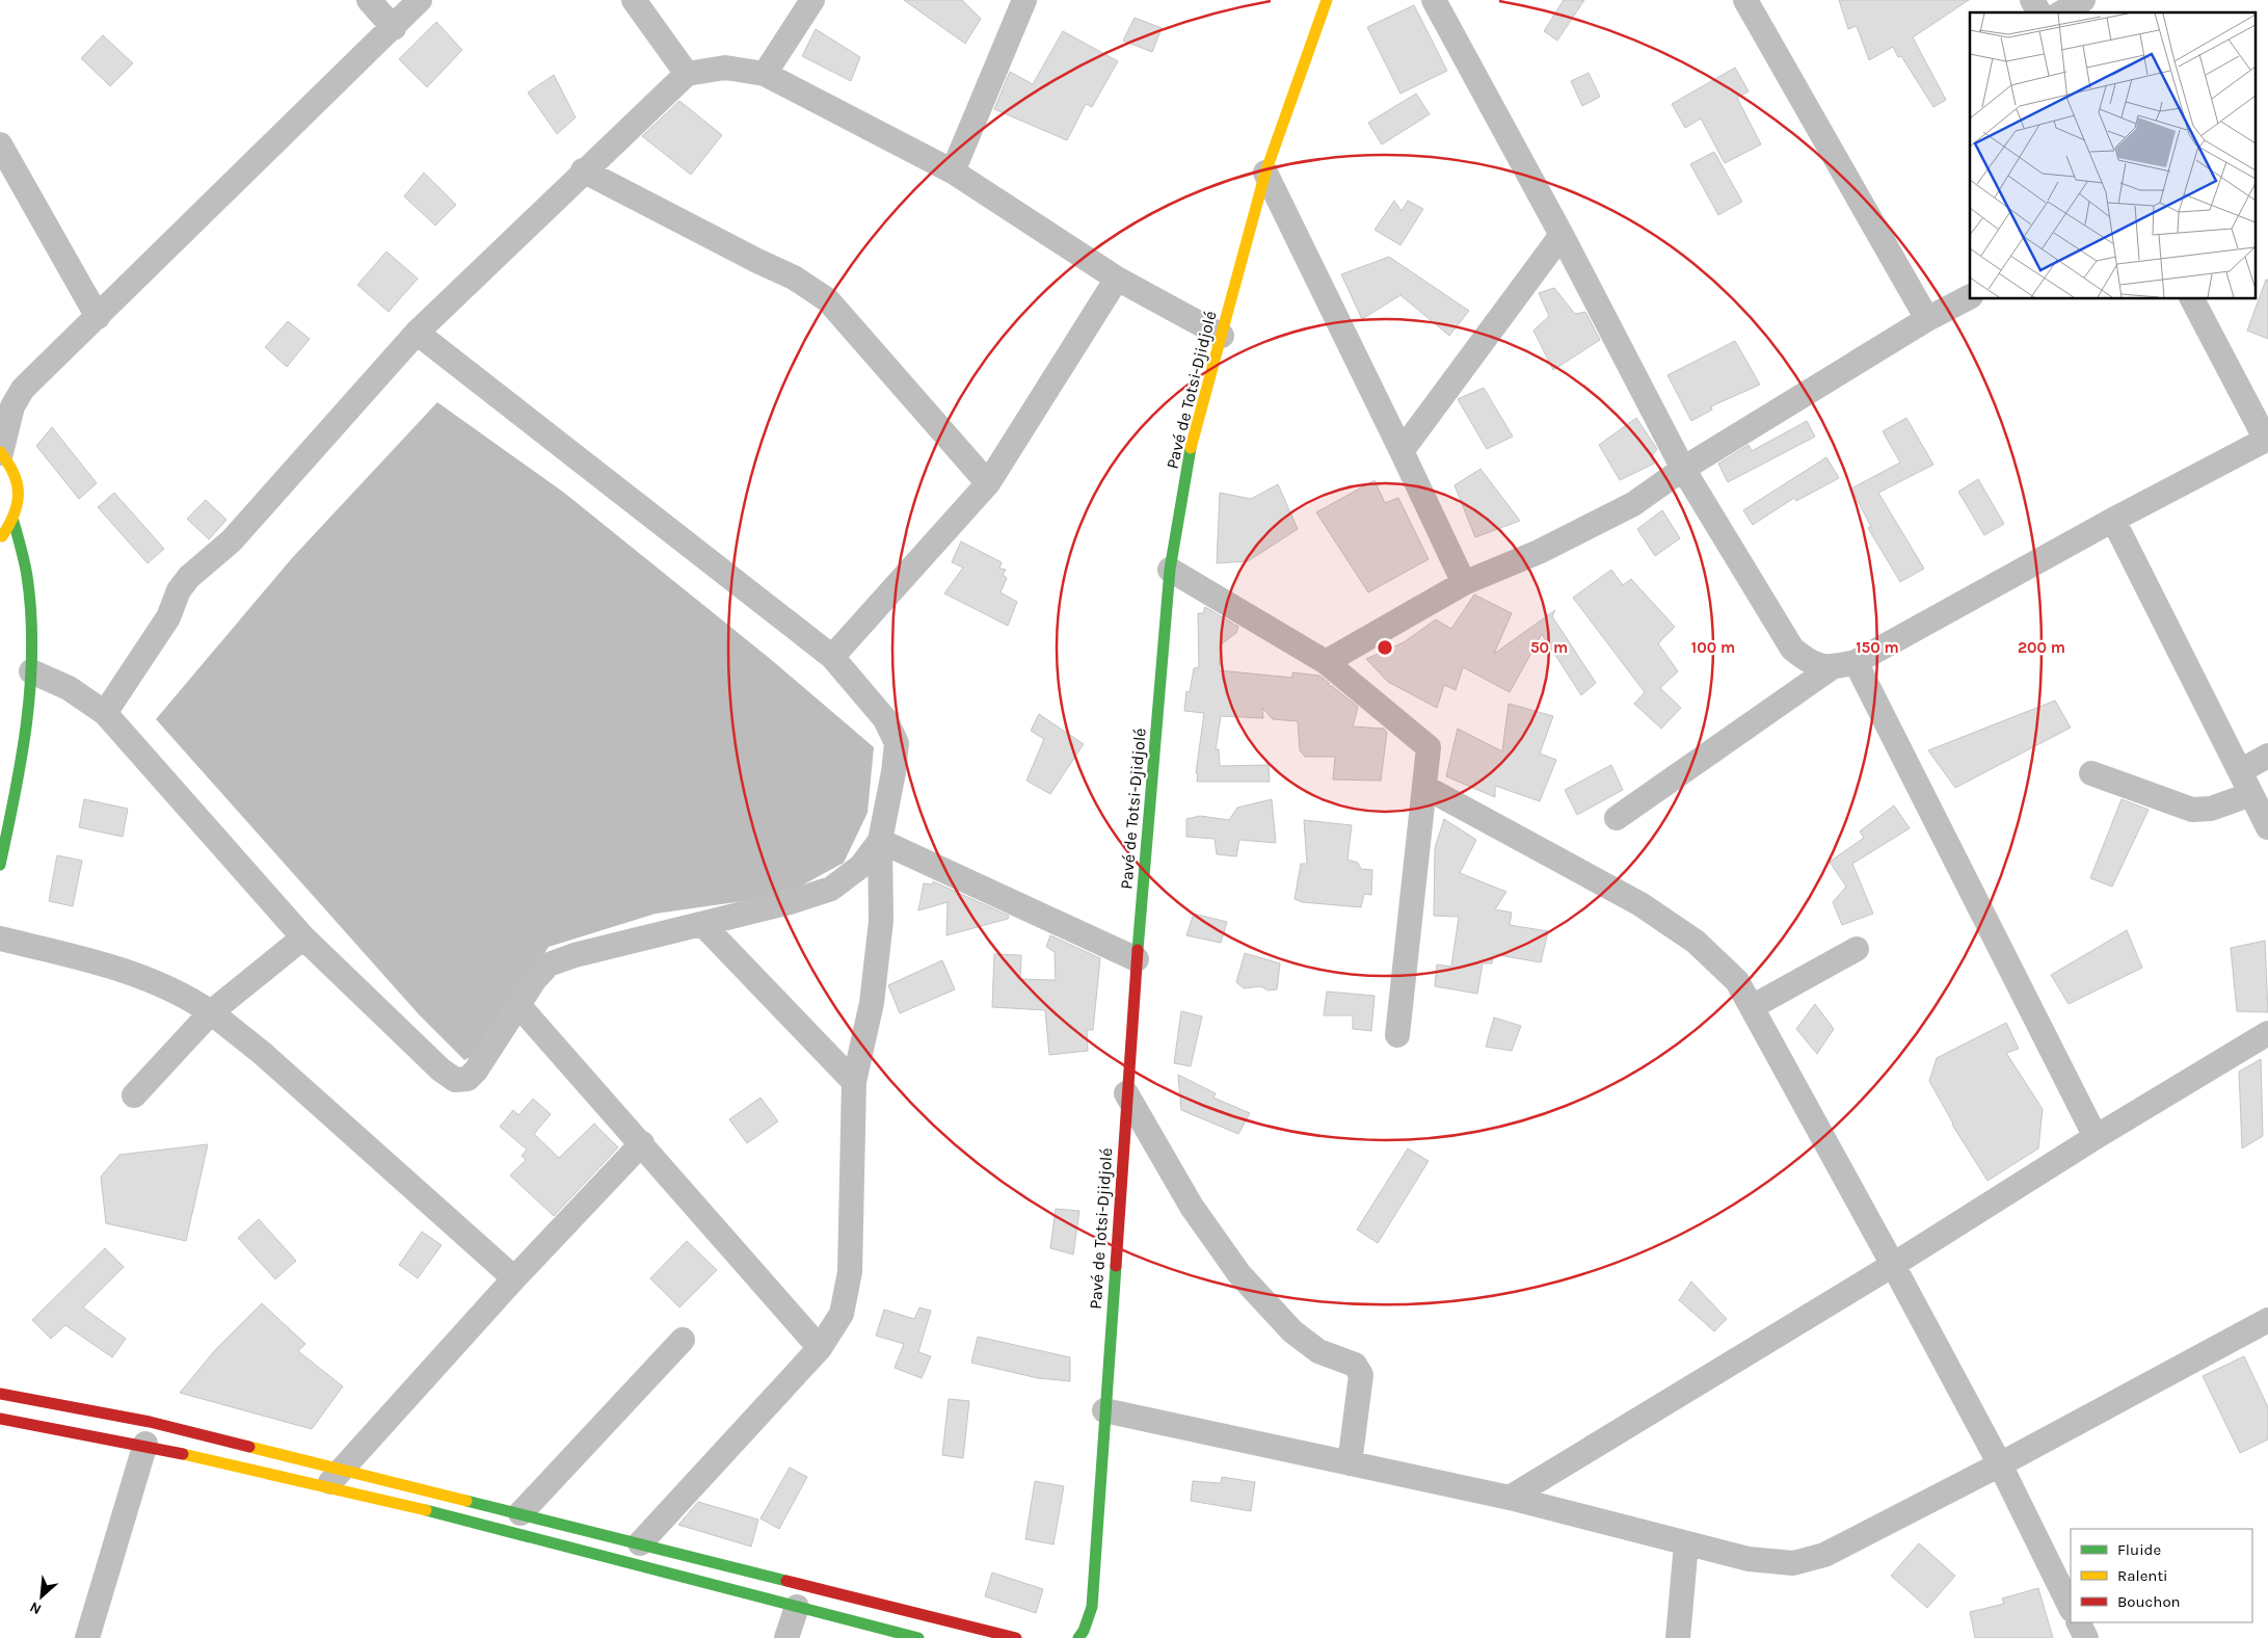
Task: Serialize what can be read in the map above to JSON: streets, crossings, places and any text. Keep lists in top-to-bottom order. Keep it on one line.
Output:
{"streets":{"main road":["Pavé de Totsi-Djidjolé"]},"legend":["Fluide","Ralenti","Bouchon"],"north":"bottom left","rings":["50 m","100 m","150 m","200 m"]}
